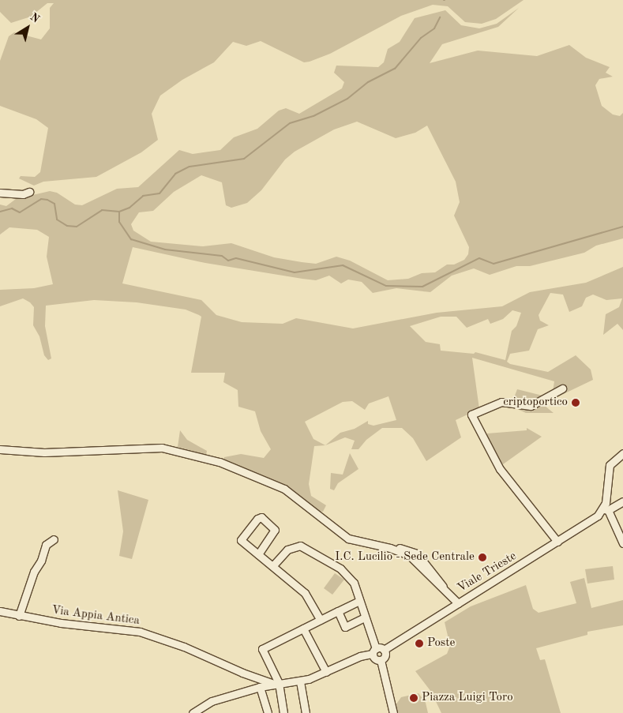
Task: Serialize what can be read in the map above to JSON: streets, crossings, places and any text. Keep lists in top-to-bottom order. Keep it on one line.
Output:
{"streets":{"street":["Viale Trieste","Via Appia Antica"]},"places":["criptoportico","I.C. Lucilio - Sede Centrale","Poste","Piazza Luigi Toro"],"north":"top right"}
